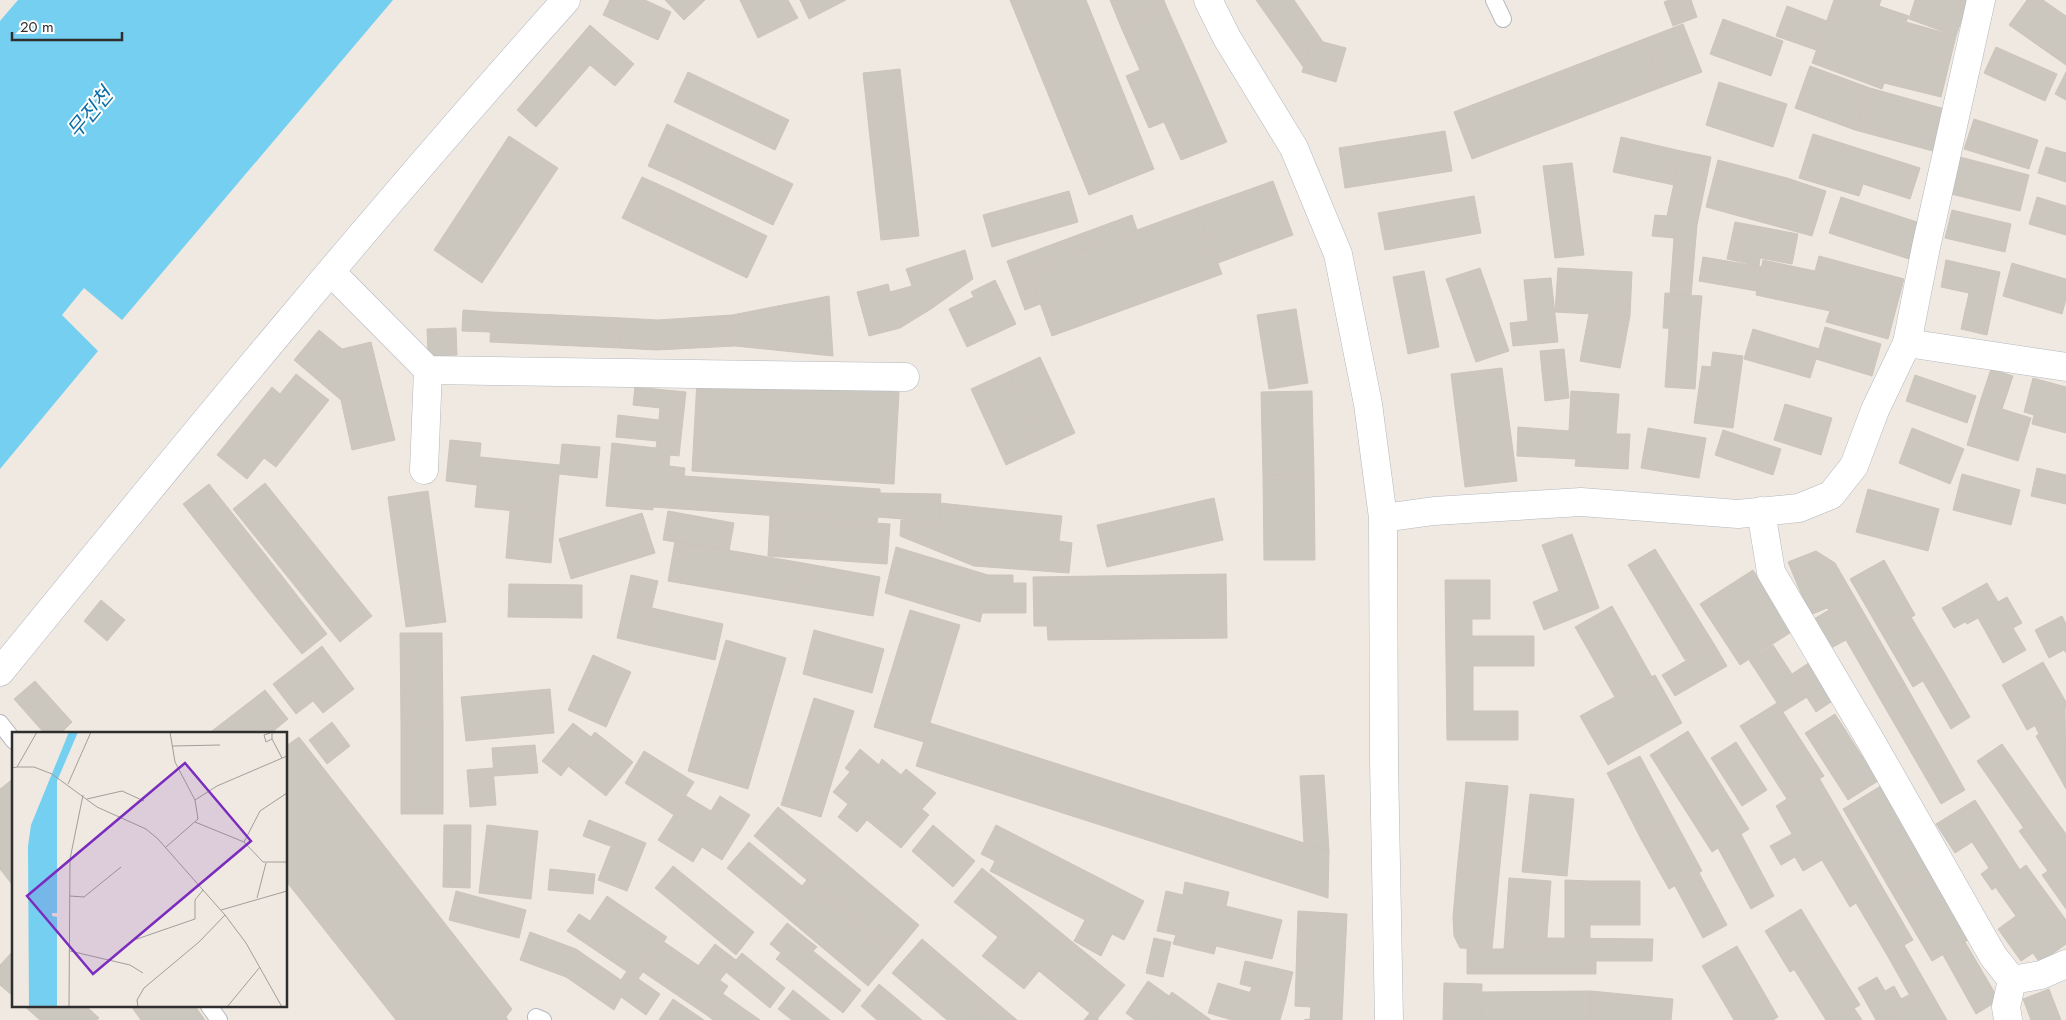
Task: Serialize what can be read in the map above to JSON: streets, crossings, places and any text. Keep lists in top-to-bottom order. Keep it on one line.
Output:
{"water":["무진천"],"scale_bar":"20 m"}
